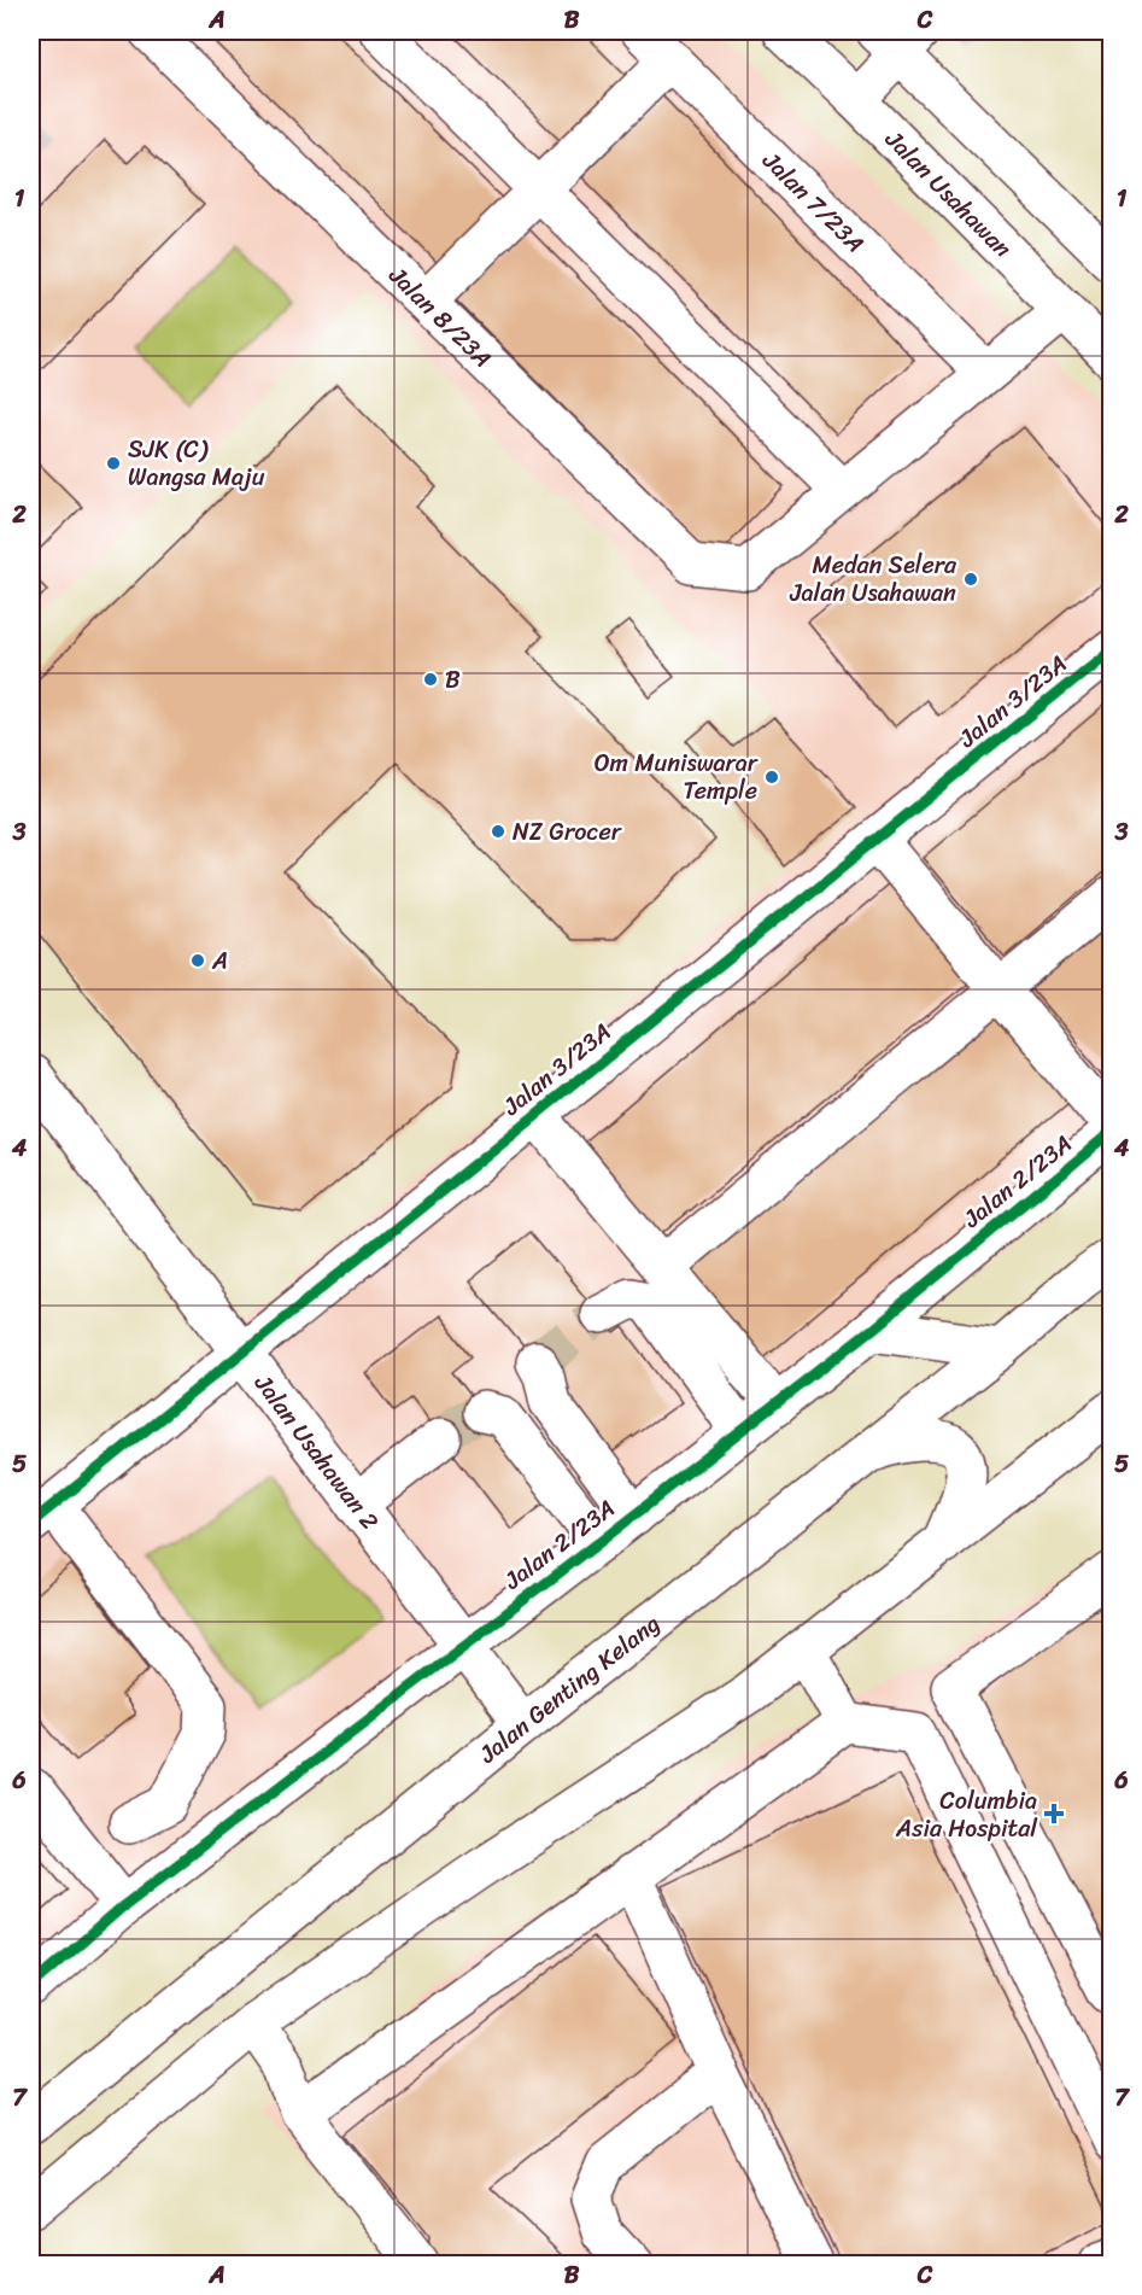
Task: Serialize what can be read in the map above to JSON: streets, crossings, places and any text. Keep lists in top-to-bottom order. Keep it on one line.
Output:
{"streets":{"street":["Jalan Usahawan","Jalan 7/23A","Jalan 8/23A","Jalan 3/23A","Jalan 2/23A","Jalan Usahawan 2","Jalan Genting Kelang"]},"crossings":[["Jalan 3/23A","Jalan Usahawan 2"],["Jalan 2/23A","Jalan Usahawan 2"],["Jalan Usahawan 2","Jalan Genting Kelang"]],"places":{"other":["SJK (C) Wangsa Maju","Medan Selera Jalan Usahawan","B","Om Muniswarar Temple","NZ Grocer","A"],"health":["Columbia Asia Hospital"]},"grid":{"columns":["A","B","C"],"rows":["1","2","3","4","5","6","7"]}}
